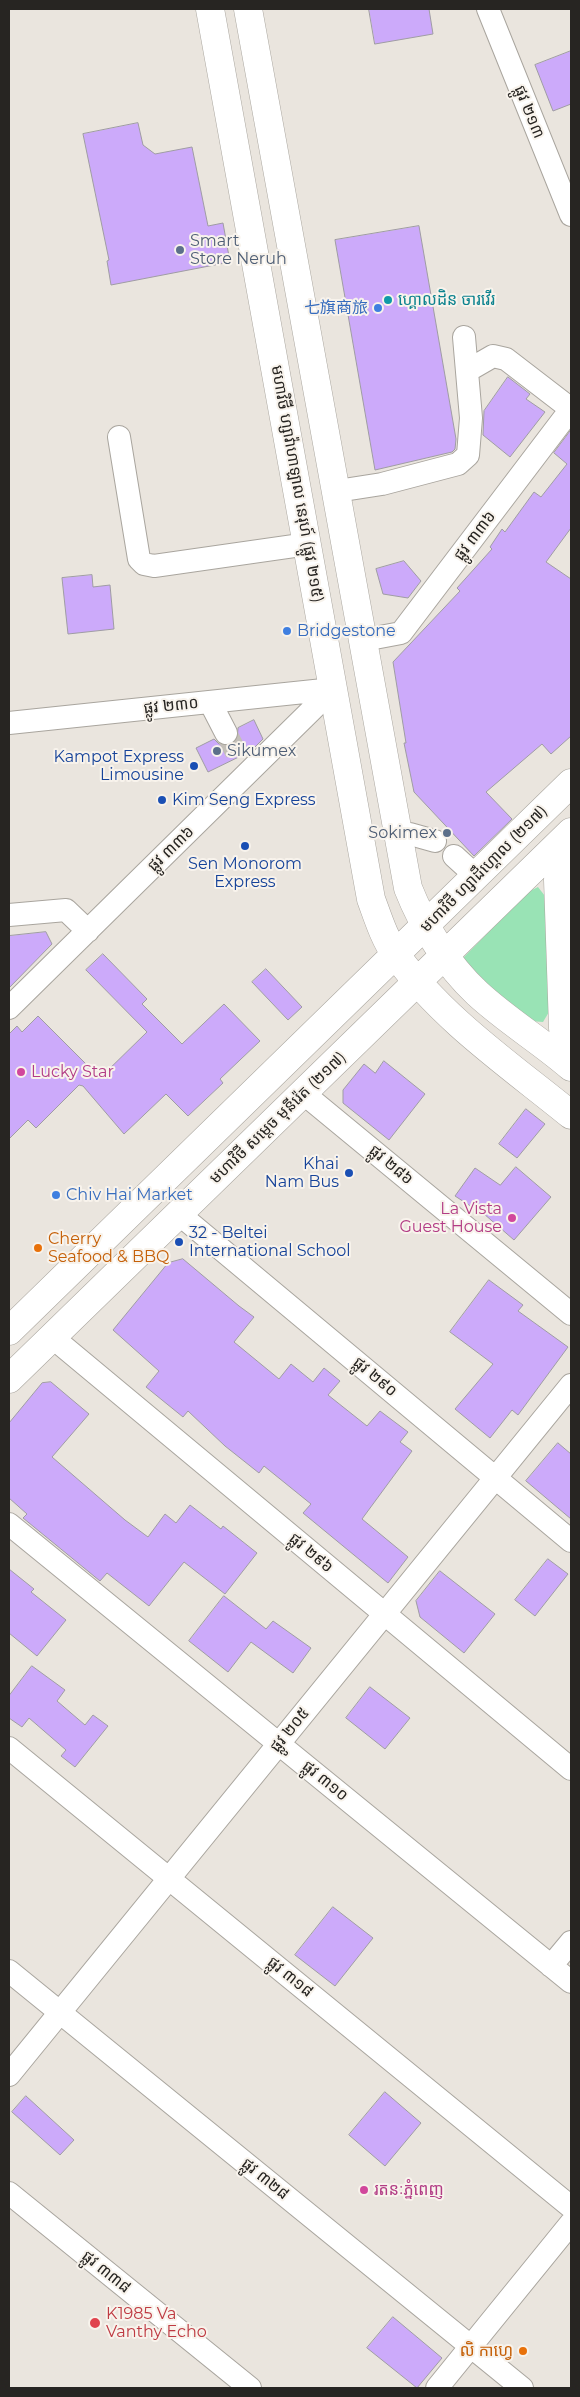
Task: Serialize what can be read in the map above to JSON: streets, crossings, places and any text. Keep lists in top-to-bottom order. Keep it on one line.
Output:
{"streets":{"main road":["មហាវិថី ហ្សាវ៉ាហាឡាល នេរុហ៍ (ផ្លូវ ២១៥)","មហាវិថី ហ្សាដឹហ្គោល (២១៧)","មហាវិថី សម្តេច មុនីរ៉េត (២១៧)"],"street":["ផ្លូវ ២១៣","ផ្លូវ ៣៣៦","ផ្លូវ ២៣០","ផ្លូវ ២៨៦","ផ្លូវ ២៩០","ផ្លូវ ២៩៦","ផ្លូវ ២០៥","ផ្លូវ ៣១០","ផ្លូវ ៣១៨","ផ្លូវ ៣២៨","ផ្លូវ ៣៣៨"]},"crossings":[["មហាវិថី ហ្សាវ៉ាហាឡាល នេរុហ៍ (ផ្លូវ ២១៥)","ផ្លូវ ៣៣៦"],["មហាវិថី ហ្សាវ៉ាហាឡាល នេរុហ៍ (ផ្លូវ ២១៥)","ផ្លូវ ២៣០"],["មហាវិថី ហ្សាវ៉ាហាឡាល នេរុហ៍ (ផ្លូវ ២១៥)","មហាវិថី ហ្សាដឹហ្គោល (២១៧)"],["មហាវិថី ហ្សាវ៉ាហាឡាល នេរុហ៍ (ផ្លូវ ២១៥)","មហាវិថី សម្តេច មុនីរ៉េត (២១៧)"],["ផ្លូវ ៣៣៦","ផ្លូវ ២៣០"],["មហាវិថី ហ្សាដឹហ្គោល (២១៧)","មហាវិថី សម្តេច មុនីរ៉េត (២១៧)"],["មហាវិថី សម្តេច មុនីរ៉េត (២១៧)","ផ្លូវ ២៨៦"],["មហាវិថី សម្តេច មុនីរ៉េត (២១៧)","ផ្លូវ ២៩០"],["មហាវិថី សម្តេច មុនីរ៉េត (២១៧)","ផ្លូវ ២៩៦"],["ផ្លូវ ២៩០","ផ្លូវ ២០៥"],["ផ្លូវ ២៩៦","ផ្លូវ ២០៥"],["ផ្លូវ ២០៥","ផ្លូវ ៣១០"],["ផ្លូវ ២០៥","ផ្លូវ ៣១៨"],["ផ្លូវ ២០៥","ផ្លូវ ៣២៨"]],"places":["Smart Store Neruh","ហ្គោលដិន ចារវើរ","七旗商旅","Bridgestone","Sikumex","Kampot Express Limousine","Kim Seng Express","Sokimex","Sen Monorom Express","Lucky Star","Khai Nam Bus","Chiv Hai Market","La Vista Guest House","32 - Beltei International School","Cherry Seafood & BBQ","រតនៈភ្នំពេញ","K1985 Va Vanthy Echo","លិ កាហ្វេ"]}
